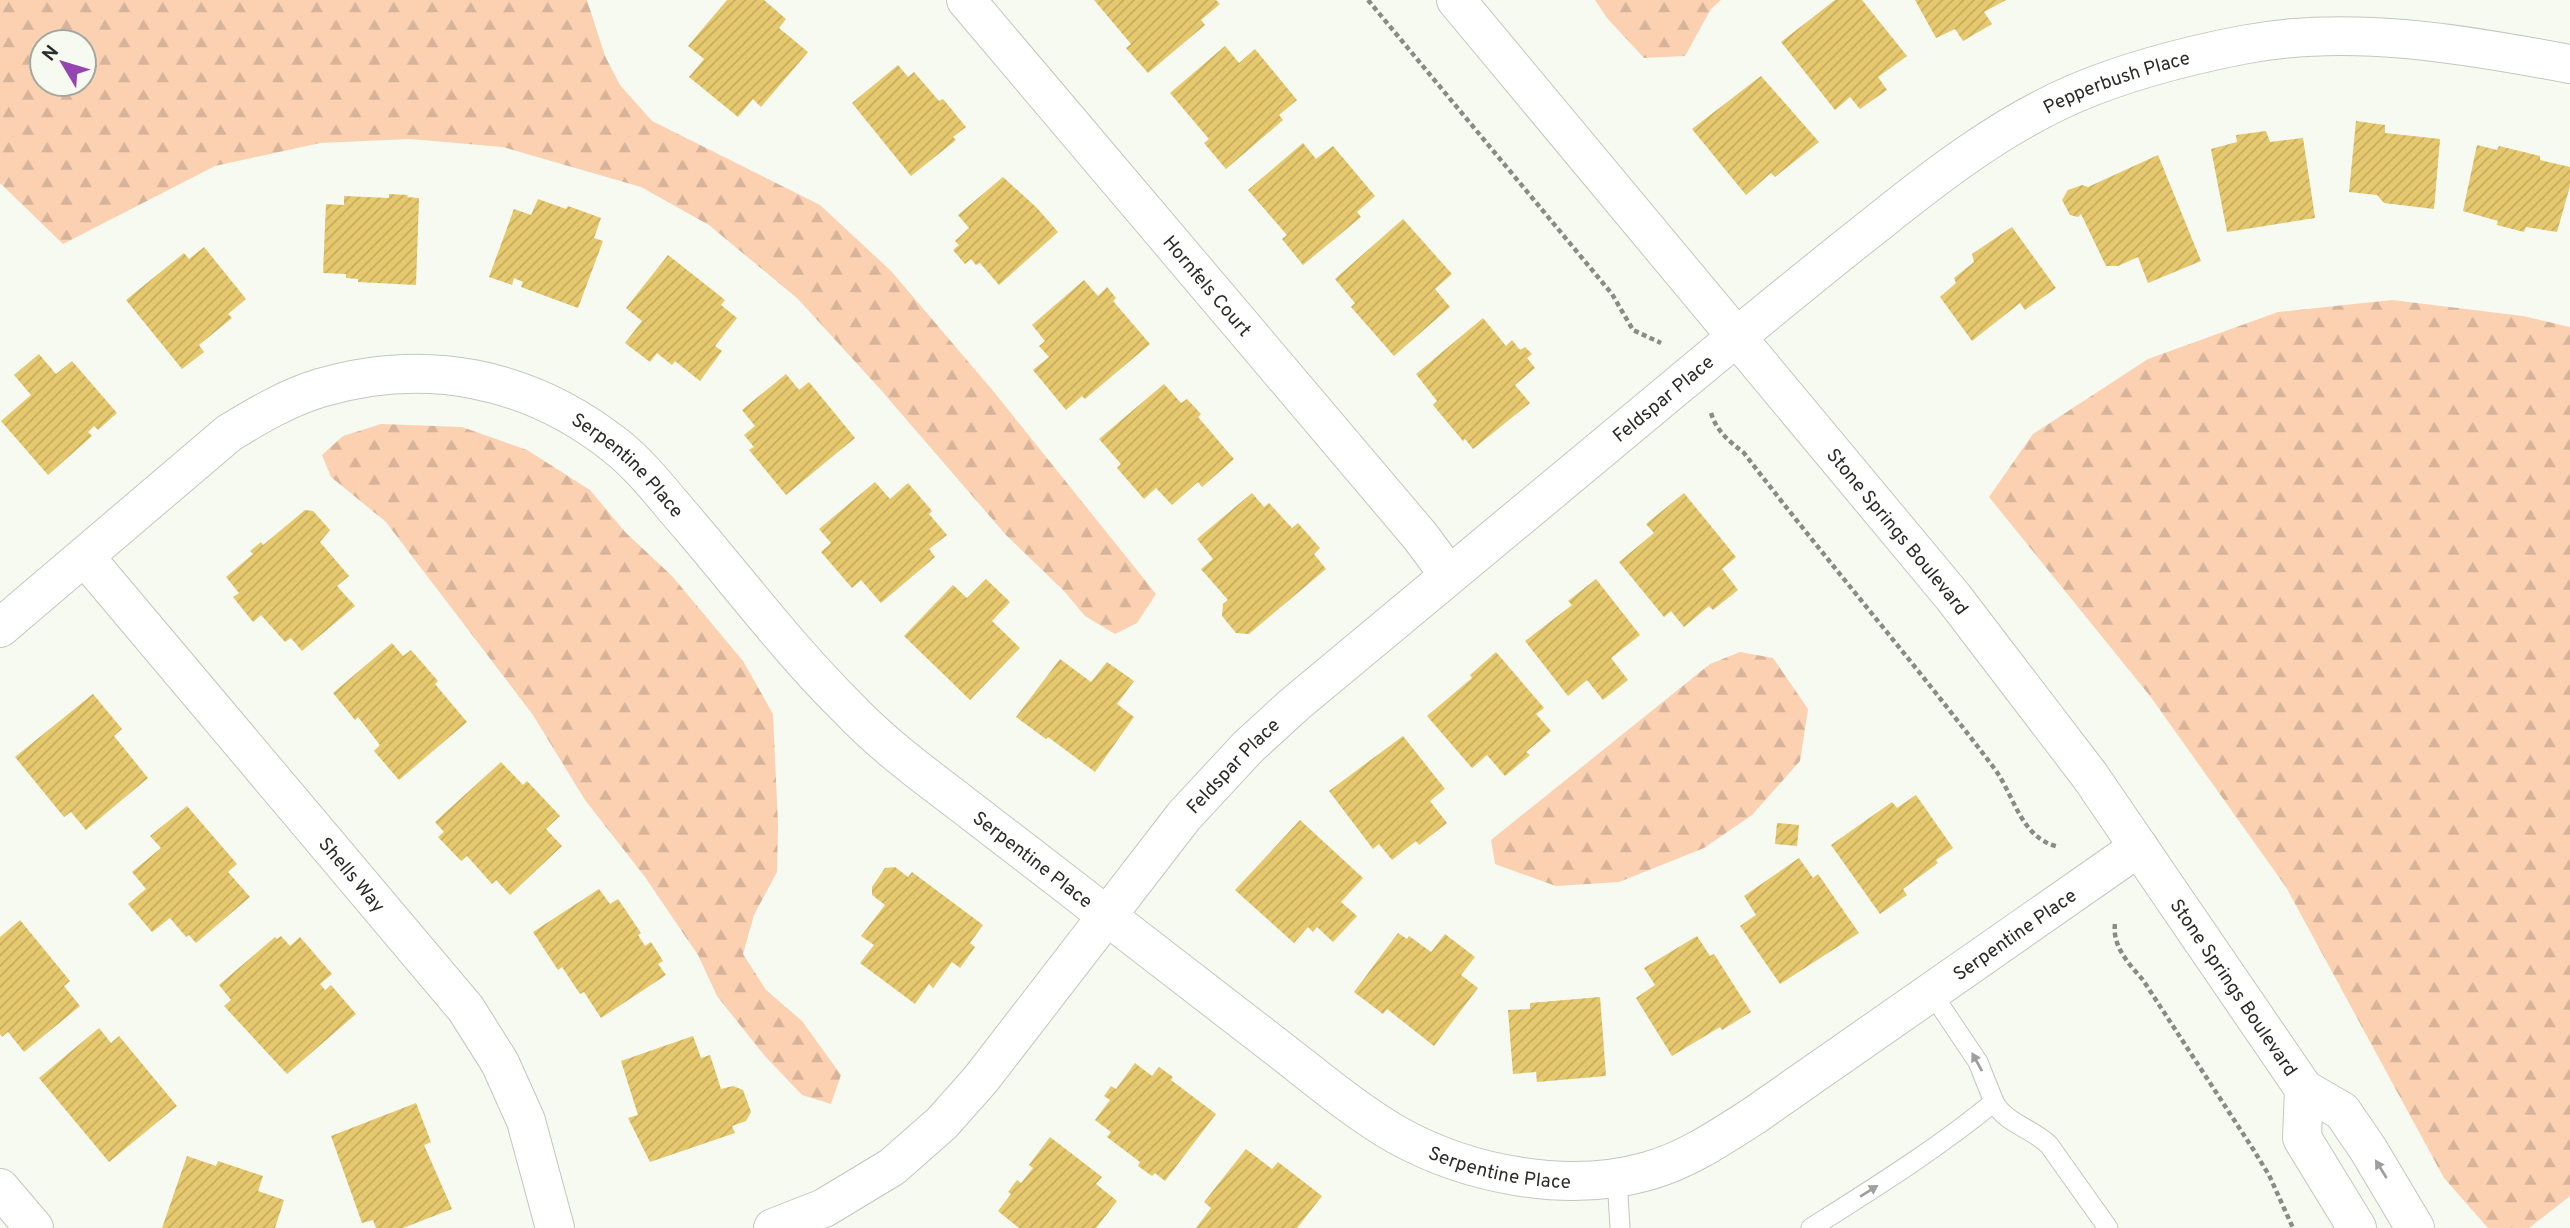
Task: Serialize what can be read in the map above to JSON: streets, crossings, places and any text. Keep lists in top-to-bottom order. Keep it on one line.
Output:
{"streets":{"street":["Pepperbush Place","Hornfels Court","Feldspar Place","Serpentine Place","Stone Springs Boulevard","Shells Way"]},"crossings":[["Pepperbush Place","Feldspar Place"],["Pepperbush Place","Stone Springs Boulevard"],["Hornfels Court","Feldspar Place"],["Feldspar Place","Serpentine Place"],["Feldspar Place","Stone Springs Boulevard"],["Serpentine Place","Stone Springs Boulevard"],["Serpentine Place","Shells Way"]],"north":"top left"}
